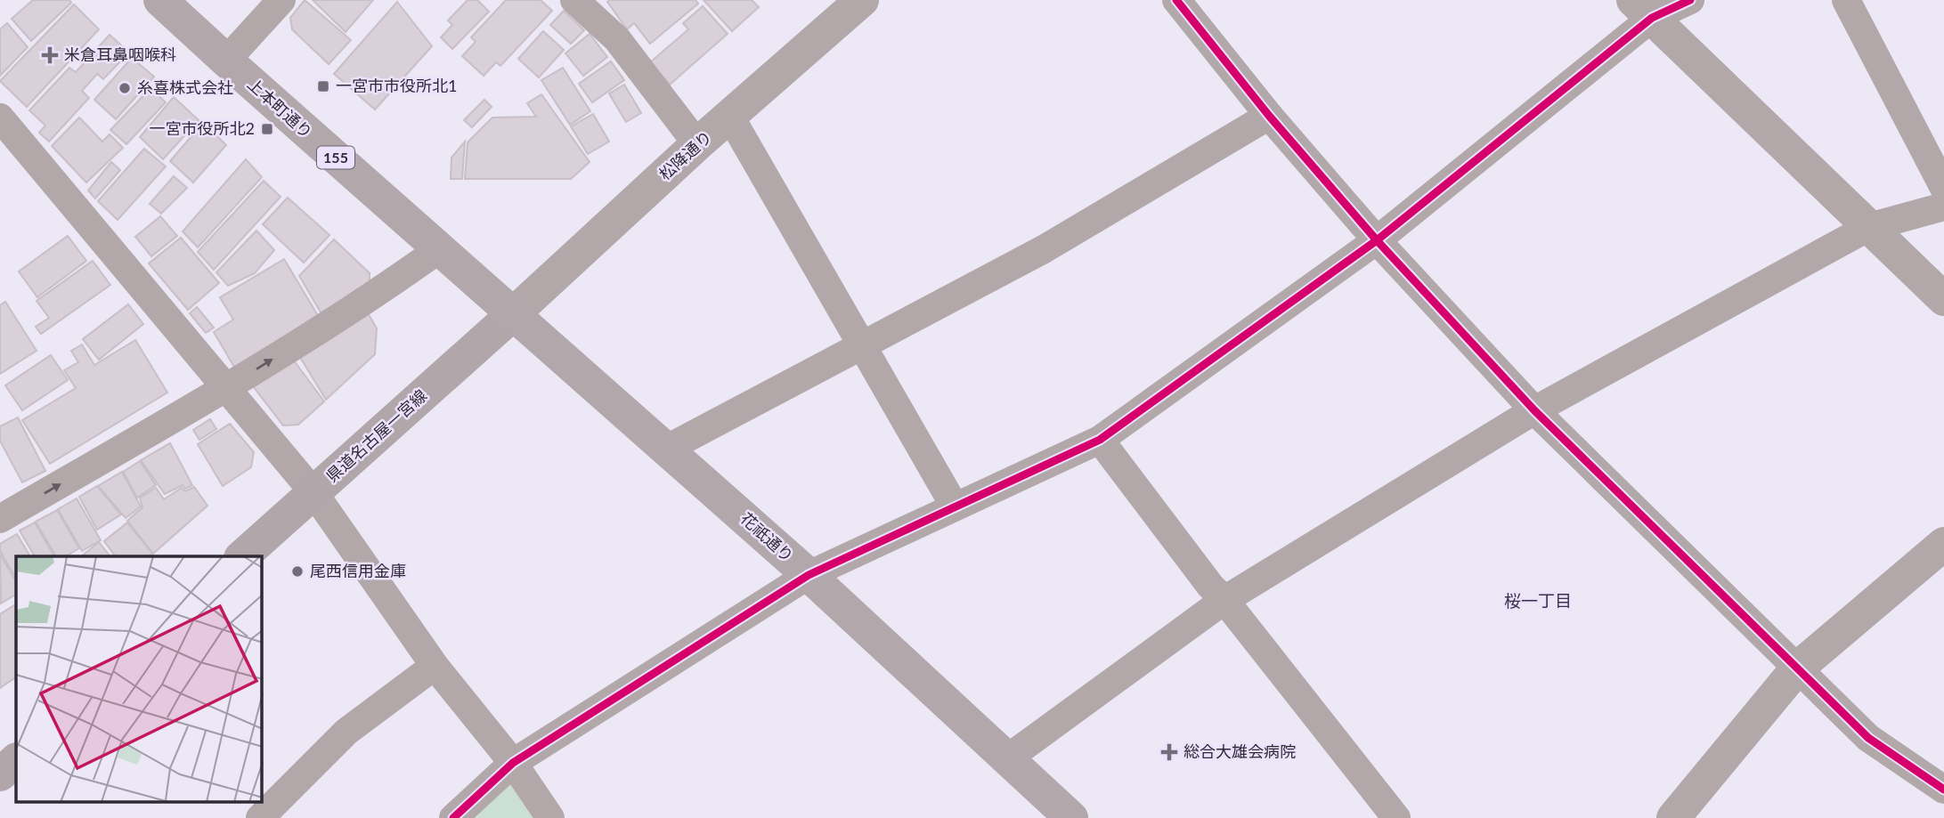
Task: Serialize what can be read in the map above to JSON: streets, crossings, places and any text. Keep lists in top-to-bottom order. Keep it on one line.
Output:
{"streets":{"highway":["上本町通り","155","花祇通り"],"main road":["県道名古屋一宮線"],"street":["松降通り"]},"crossings":[["上本町通り","松降通り"],["上本町通り","県道名古屋一宮線"],["上本町通り","花祇通り"],["松降通り","県道名古屋一宮線"],["松降通り","花祇通り"],["県道名古屋一宮線","花祇通り"]],"districts":["桜一丁目"],"places":{"health":["米倉耳鼻咽喉科","総合大雄会病院"],"transit":["一宮市市役所北1","一宮市役所北2"],"other":["糸喜株式会社","尾西信用金庫"]}}
